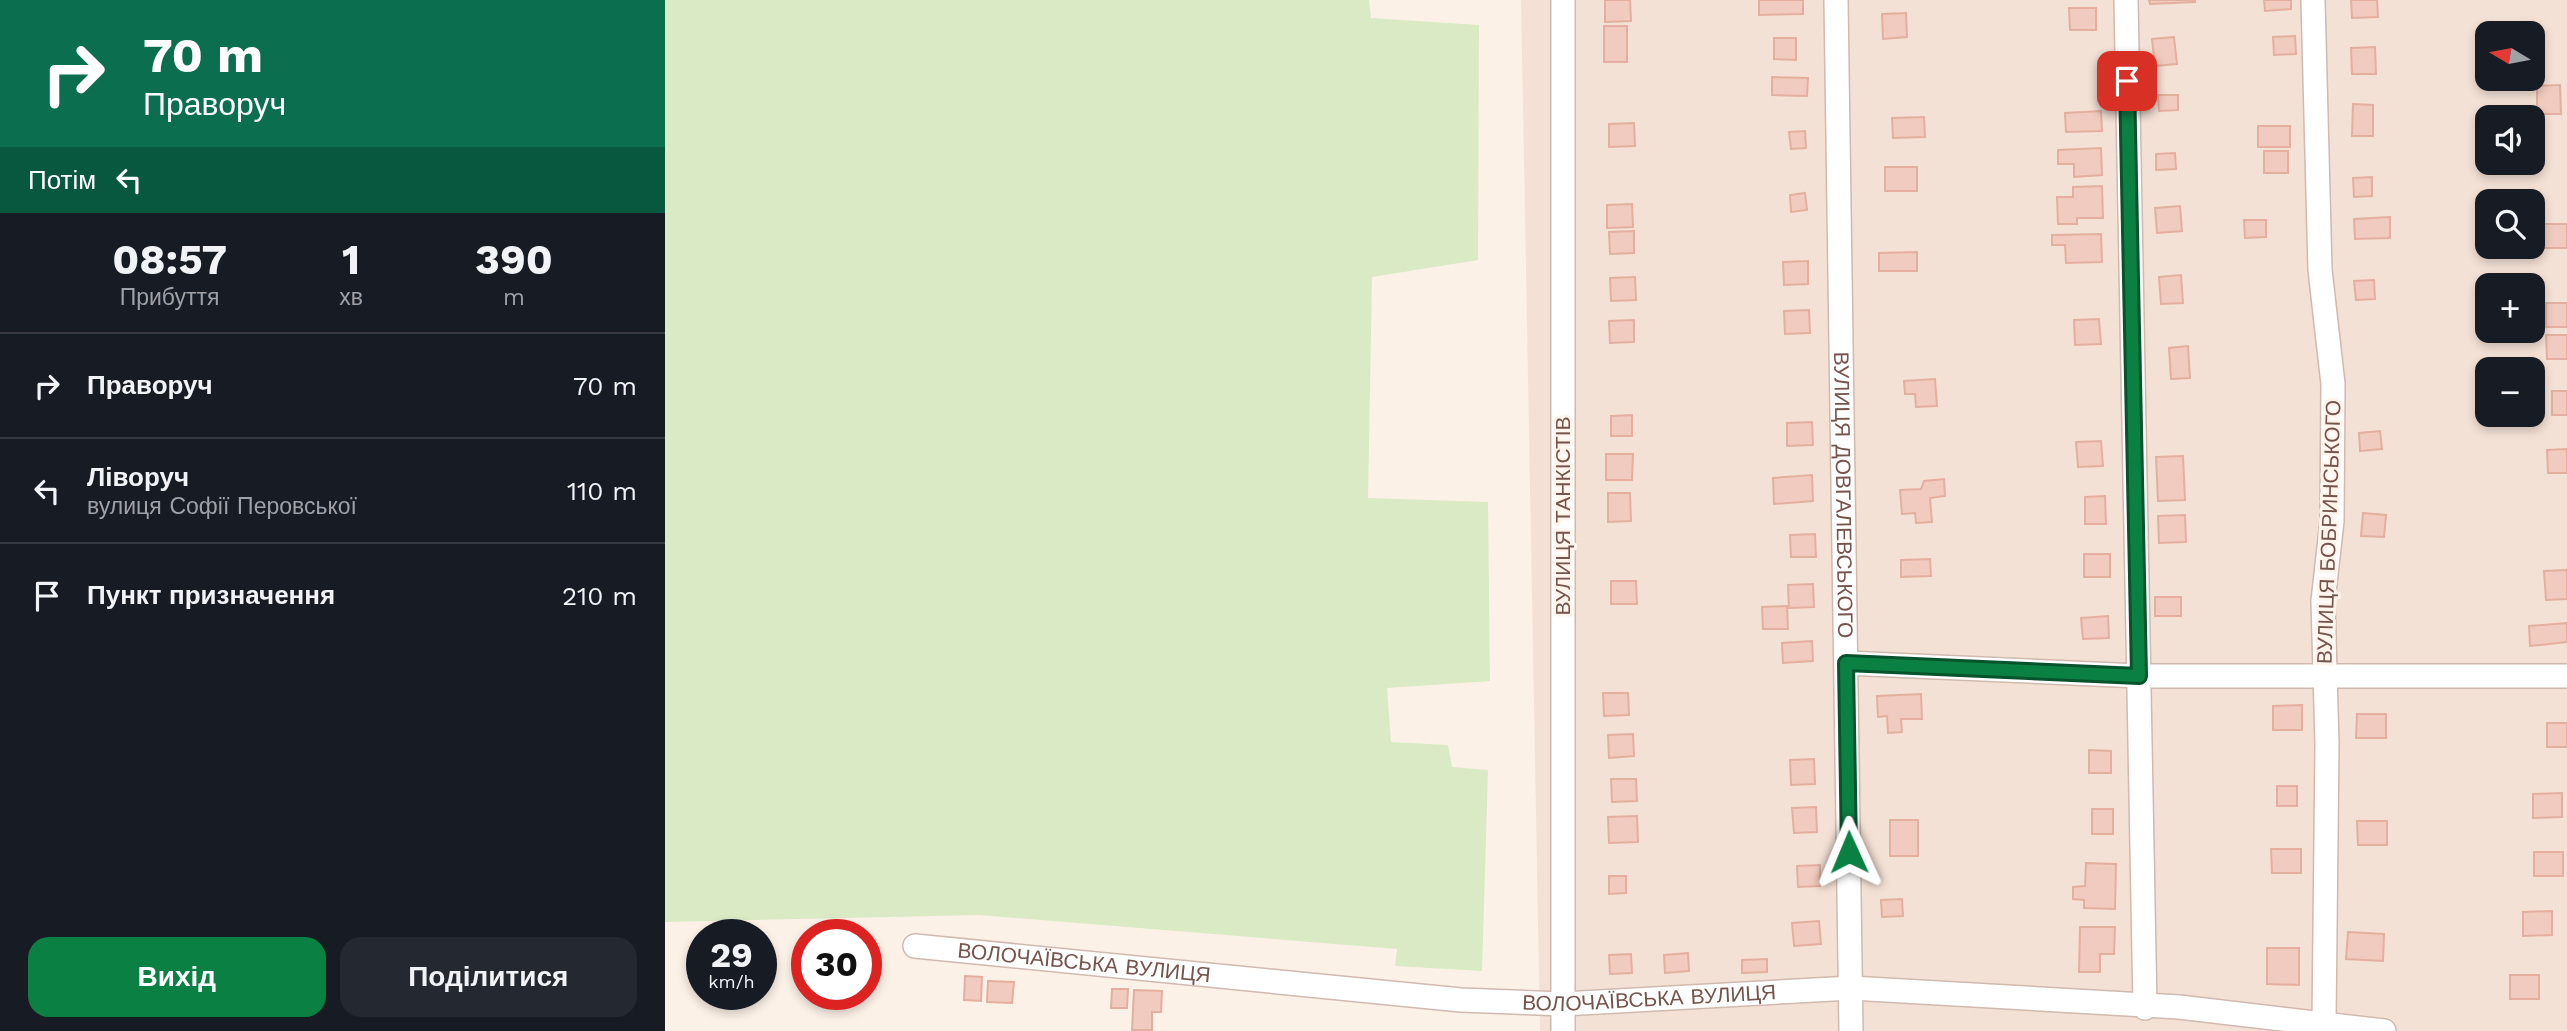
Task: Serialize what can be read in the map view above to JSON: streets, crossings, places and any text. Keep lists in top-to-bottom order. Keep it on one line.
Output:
{"streets":{"street":["ВУЛИЦЯ ДОВГАЛЕВСЬКОГО","ВУЛИЦЯ ТАНКІСТІВ","ВУЛИЦЯ БОБРИНСЬКОГО","ВОЛОЧАЇВСЬКА ВУЛИЦЯ"]},"crossings":[["ВУЛИЦЯ ДОВГАЛЕВСЬКОГО","ВОЛОЧАЇВСЬКА ВУЛИЦЯ"],["ВУЛИЦЯ ТАНКІСТІВ","ВОЛОЧАЇВСЬКА ВУЛИЦЯ"],["ВУЛИЦЯ БОБРИНСЬКОГО","ВОЛОЧАЇВСЬКА ВУЛИЦЯ"]],"north":"left","page":{"turn":["70 m","Праворуч"],"map_buttons":["+","−"],"then":"Потім","eta":["08:57","Прибуття","1","хв","390","m"],"list":[{"name":"Праворуч","value":"70 m"},{"name":"Ліворуч","note":"вулиця Софії Перовської","value":"110 m"},{"name":"Пункт призначення","value":"210 m"}],"speed":"29 km/h","limit":"30","buttons":["Вихід","Поділитися"]}}
